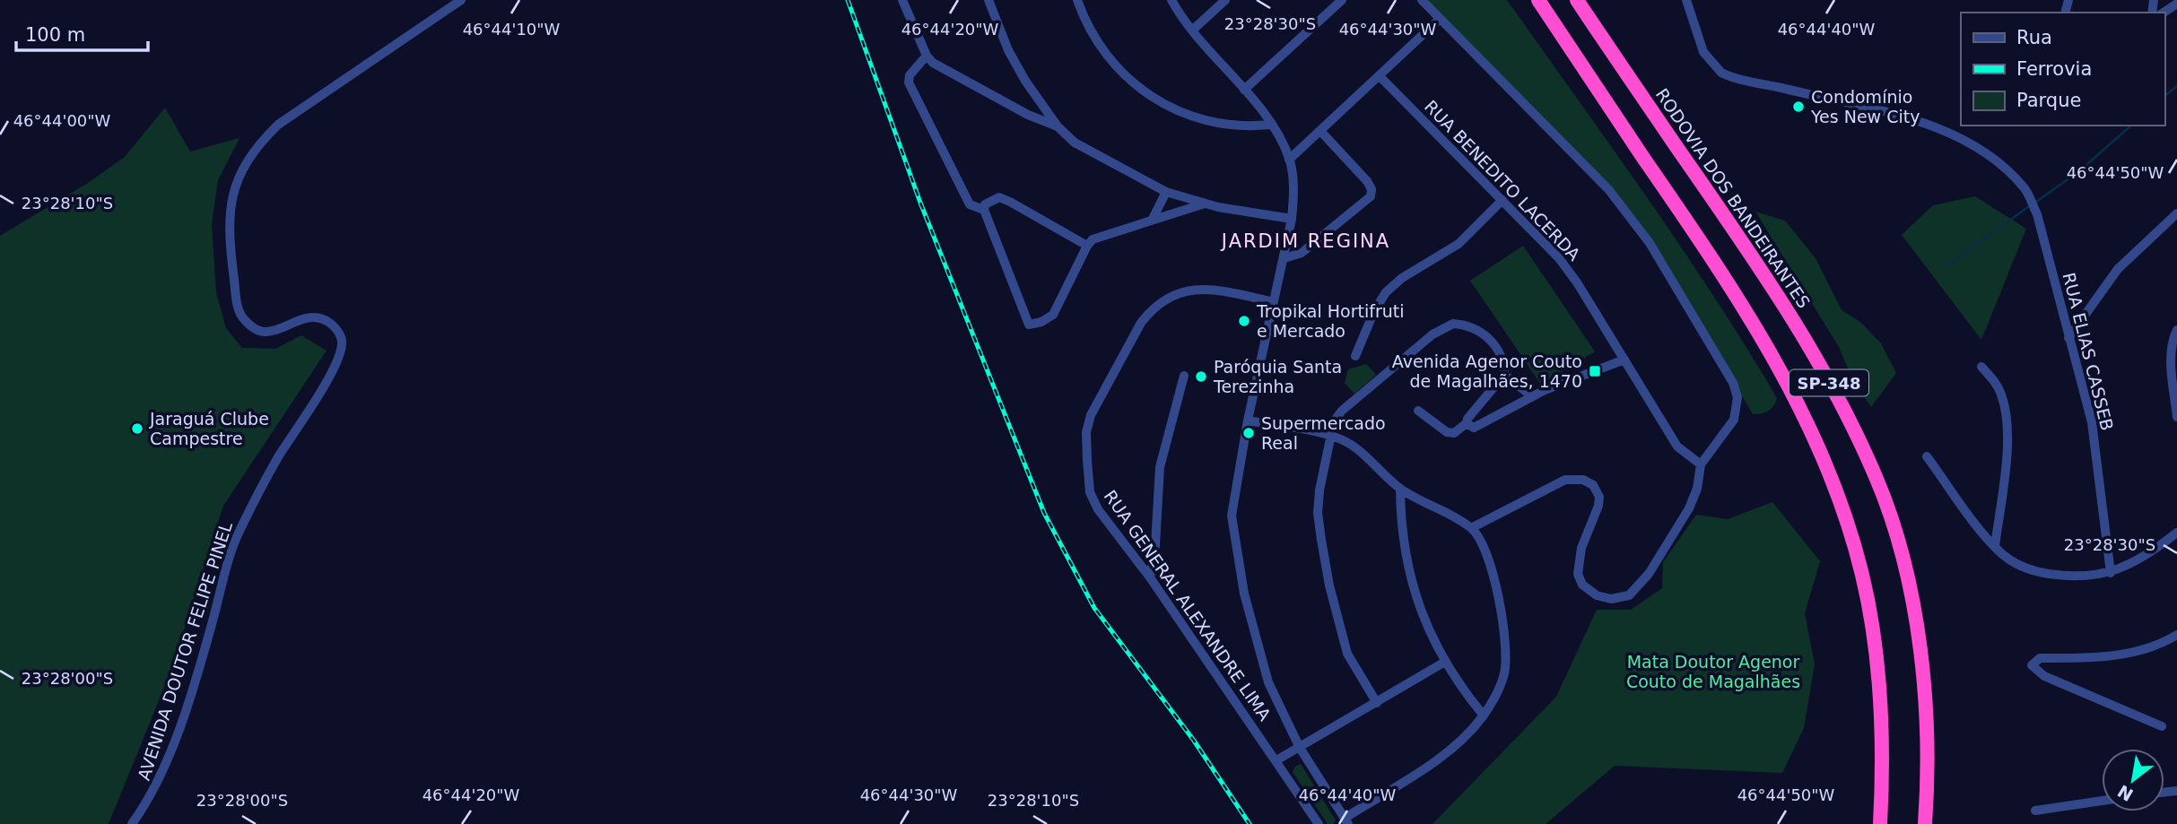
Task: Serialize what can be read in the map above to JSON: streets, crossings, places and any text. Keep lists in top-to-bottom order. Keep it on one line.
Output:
{"streets":{"highway":["RODOVIA DOS BANDEIRANTES","SP-348"],"street":["RUA BENEDITO LACERDA","RUA ELIAS CASSEB","RUA GENERAL ALEXANDRE LIMA","AVENIDA DOUTOR FELIPE PINEL"]},"districts":["JARDIM REGINA"],"parks":["Mata Doutor Agenor Couto de Magalhães"],"places":{"other":["Condomínio Yes New City","Tropikal Hortifruti e Mercado","Paróquia Santa Terezinha","Jaraguá Clube Campestre","Supermercado Real"],"transit":["Avenida Agenor Couto de Magalhães, 1470"]},"legend":["Rua","Ferrovia","Parque"],"scale_bar":"100 m","north":"bottom left","coordinates":["23°28'30\"S","46°44'10\"W","46°44'20\"W","46°44'30\"W","46°44'40\"W","46°44'00\"W","46°44'50\"W","23°28'10\"S","23°28'00\"S"]}
